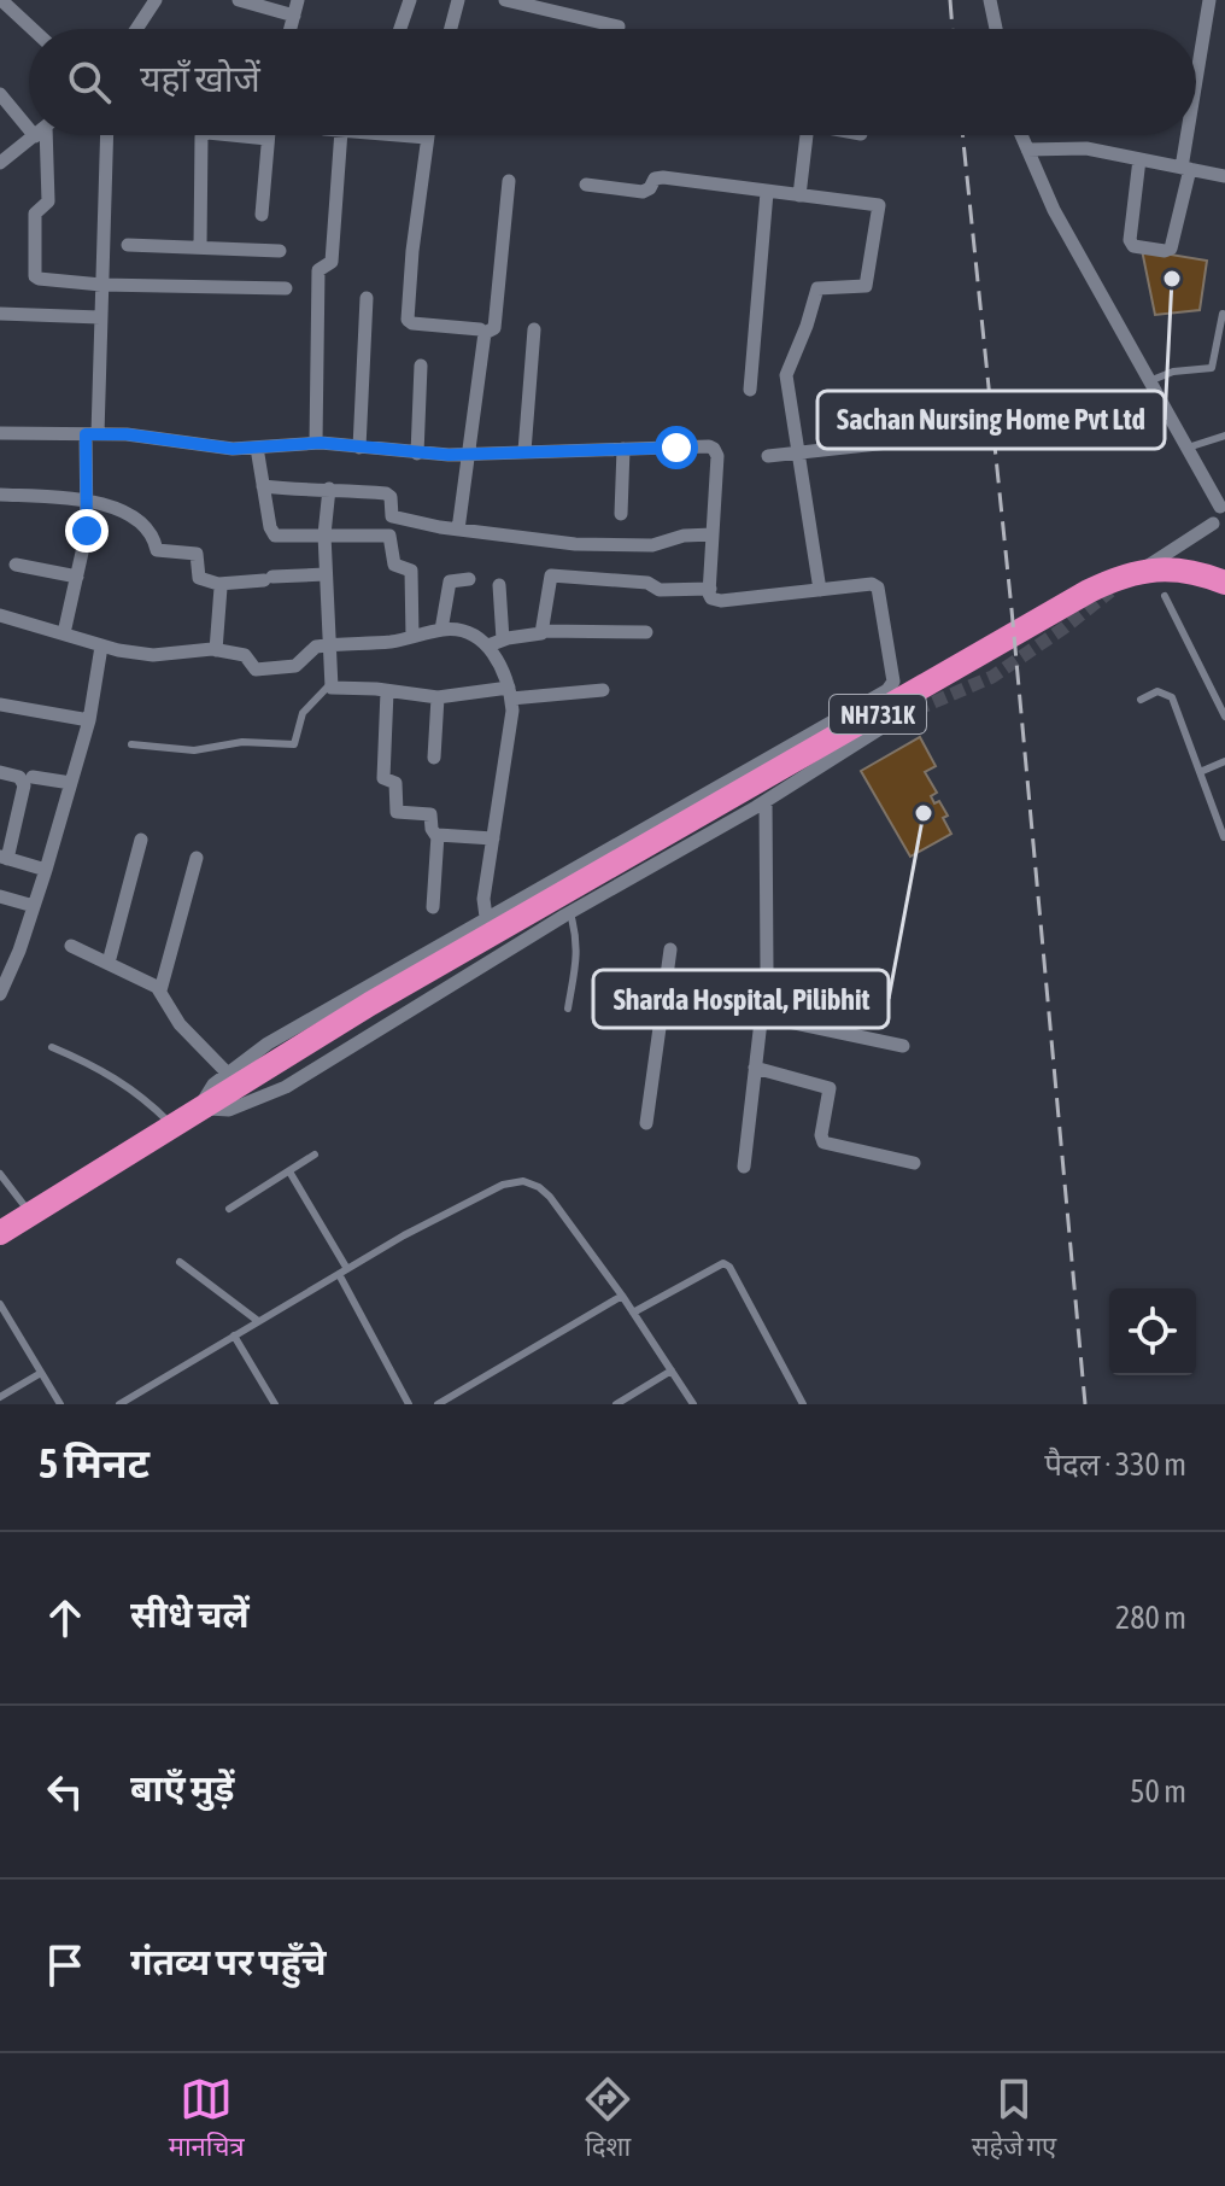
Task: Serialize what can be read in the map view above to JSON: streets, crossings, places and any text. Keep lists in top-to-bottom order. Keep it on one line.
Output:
{"streets":{"highway":["NH731K"]},"places":["Sachan Nursing Home Pvt Ltd","Sharda Hospital, Pilibhit"],"page":{"search":"यहाँ खोजें","heading":["5 मिनट","पैदल · 330 m"],"list":[["सीधे चलें","280 m"],["बाएँ मुड़ें","50 m"],"गंतव्य पर पहुँचे"],"nav":["मानचित्र","दिशा","सहेजे गए"]}}
